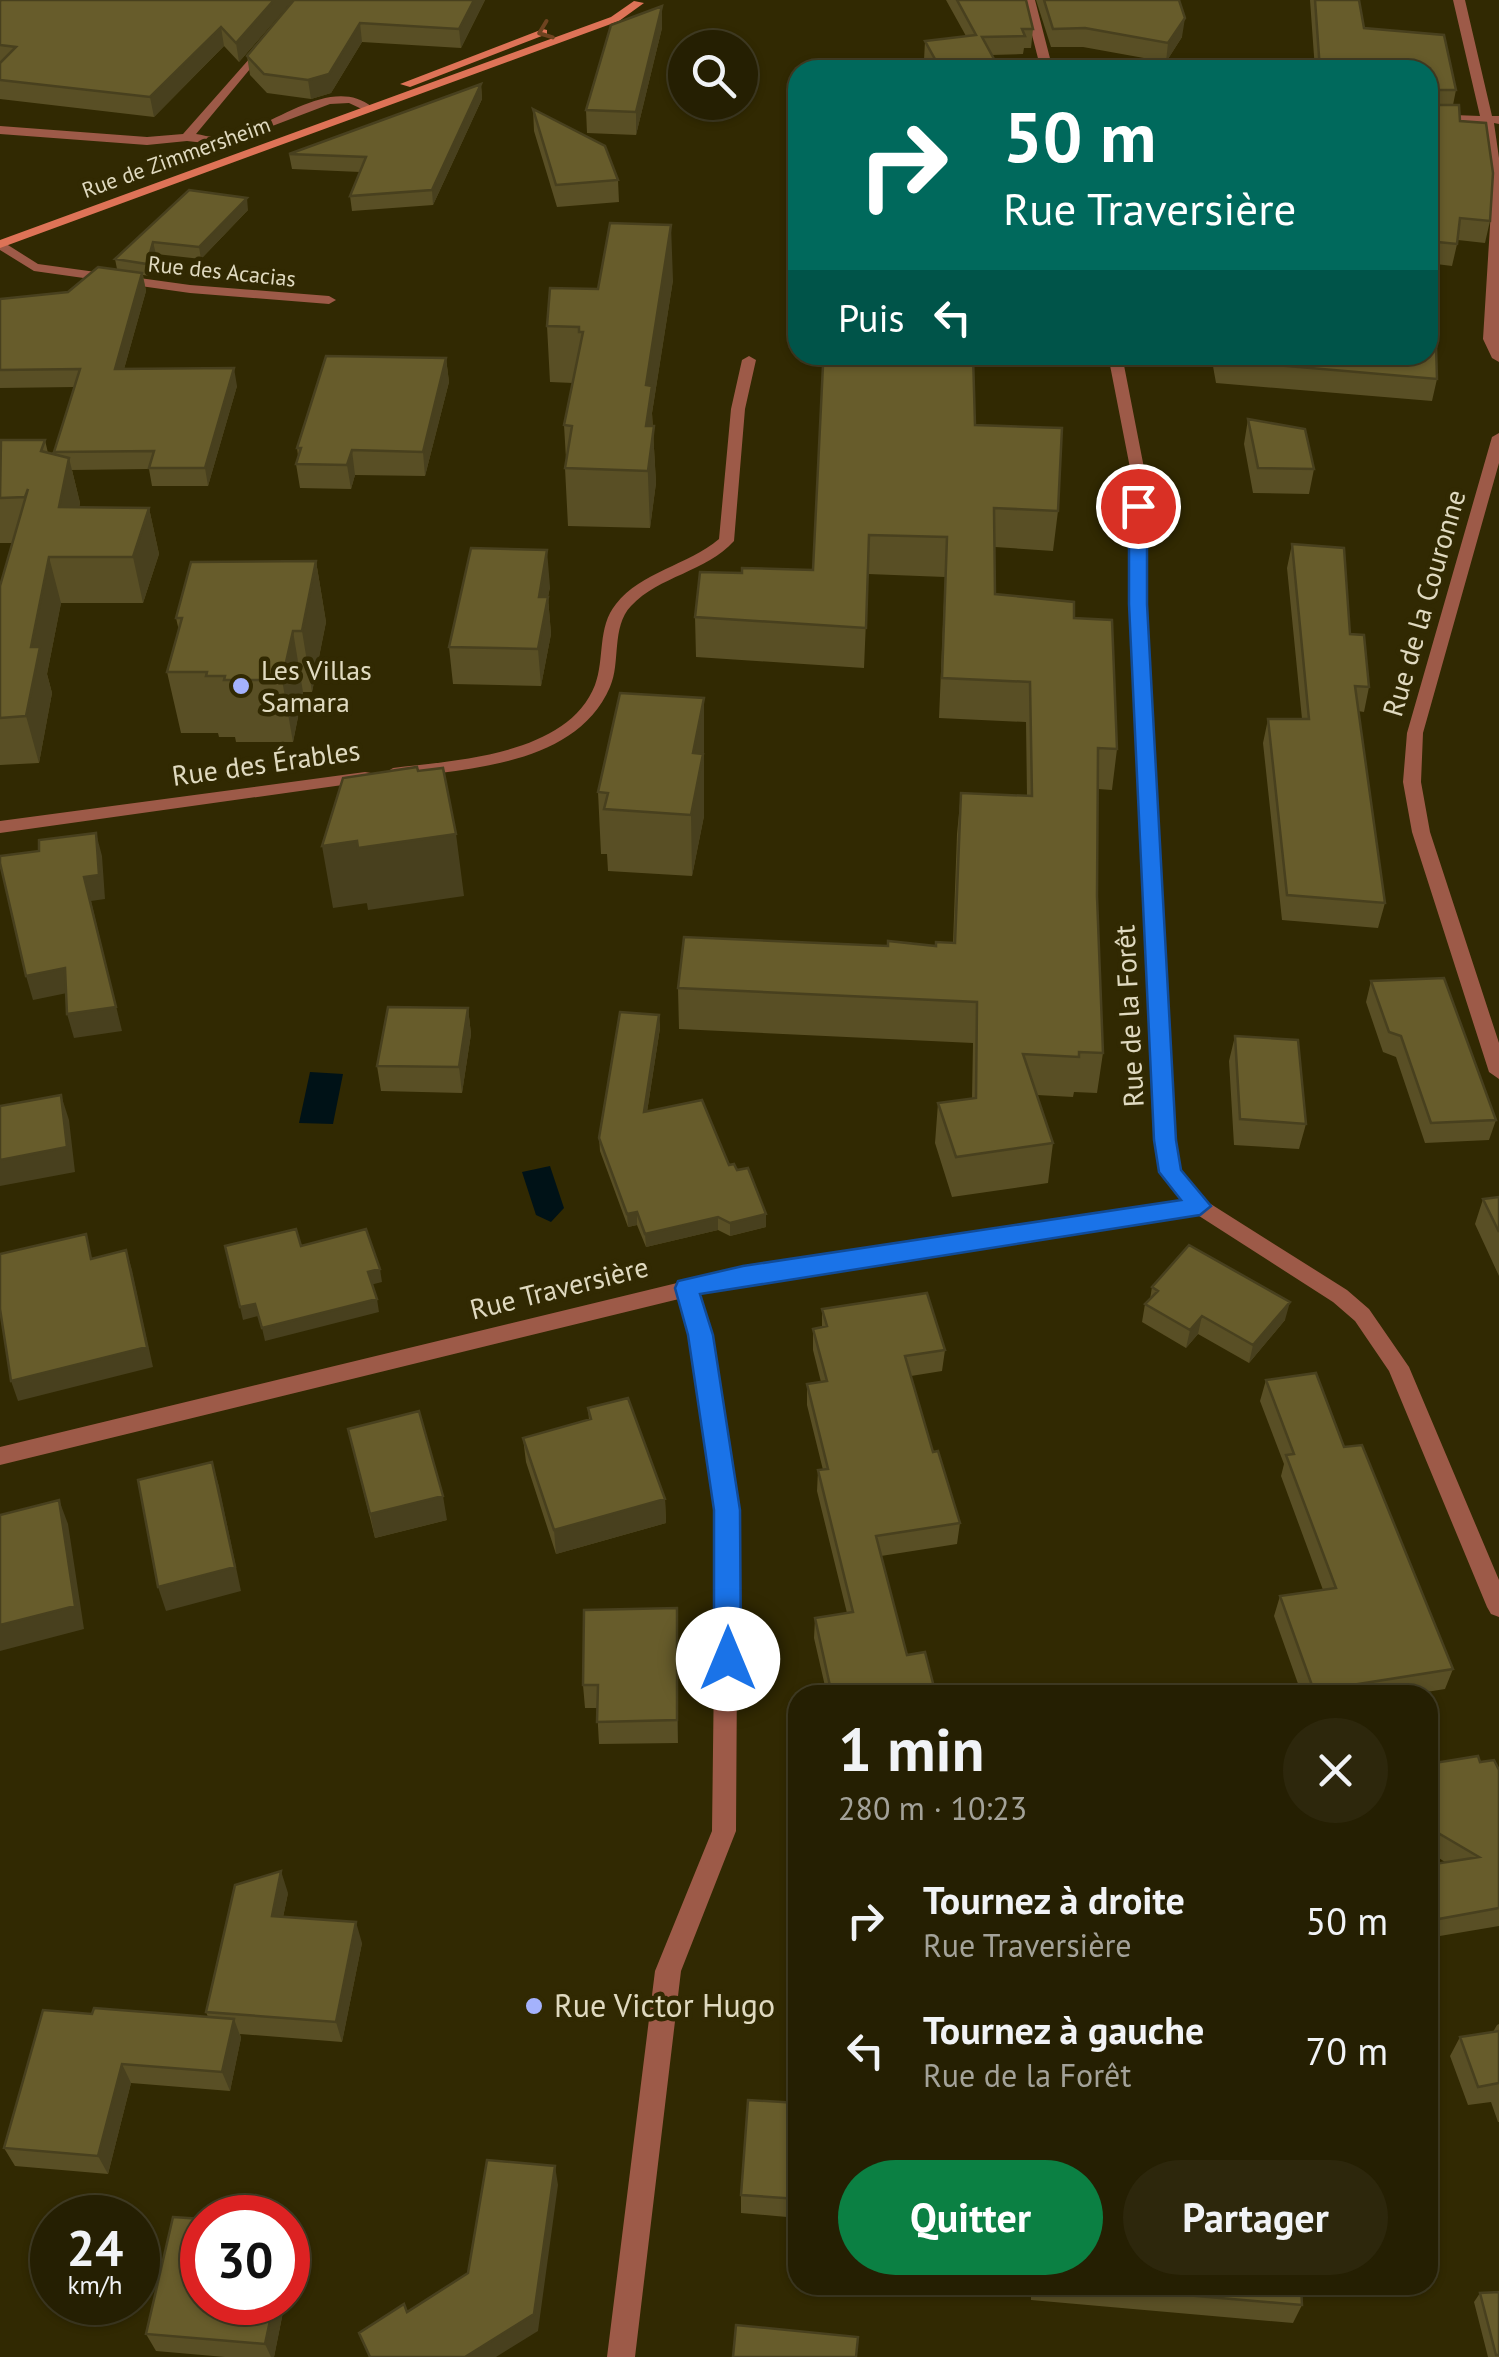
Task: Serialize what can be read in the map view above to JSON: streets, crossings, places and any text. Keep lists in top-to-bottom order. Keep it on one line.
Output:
{"streets":{"main road":["Rue de Zimmersheim"],"street":["Rue des Acacias","Rue de la Couronne","Rue des Érables","Rue de la Forêt","Rue Traversière"]},"crossings":[["Rue de Zimmersheim","Rue des Acacias"],["Rue de la Forêt","Rue Traversière"]],"places":["Les Villas Samara","Rue Victor Hugo"],"page":{"turn":["50 m","Rue Traversière"],"then":"Puis","heading":["1 min","280 m · 10:23"],"list":[{"name":"Tournez à droite","note":"Rue Traversière","value":"50 m"},{"name":"Tournez à gauche","note":"Rue de la Forêt","value":"70 m"}],"buttons":["Quitter","Partager"],"speed":"24 km/h","limit":"30"}}
